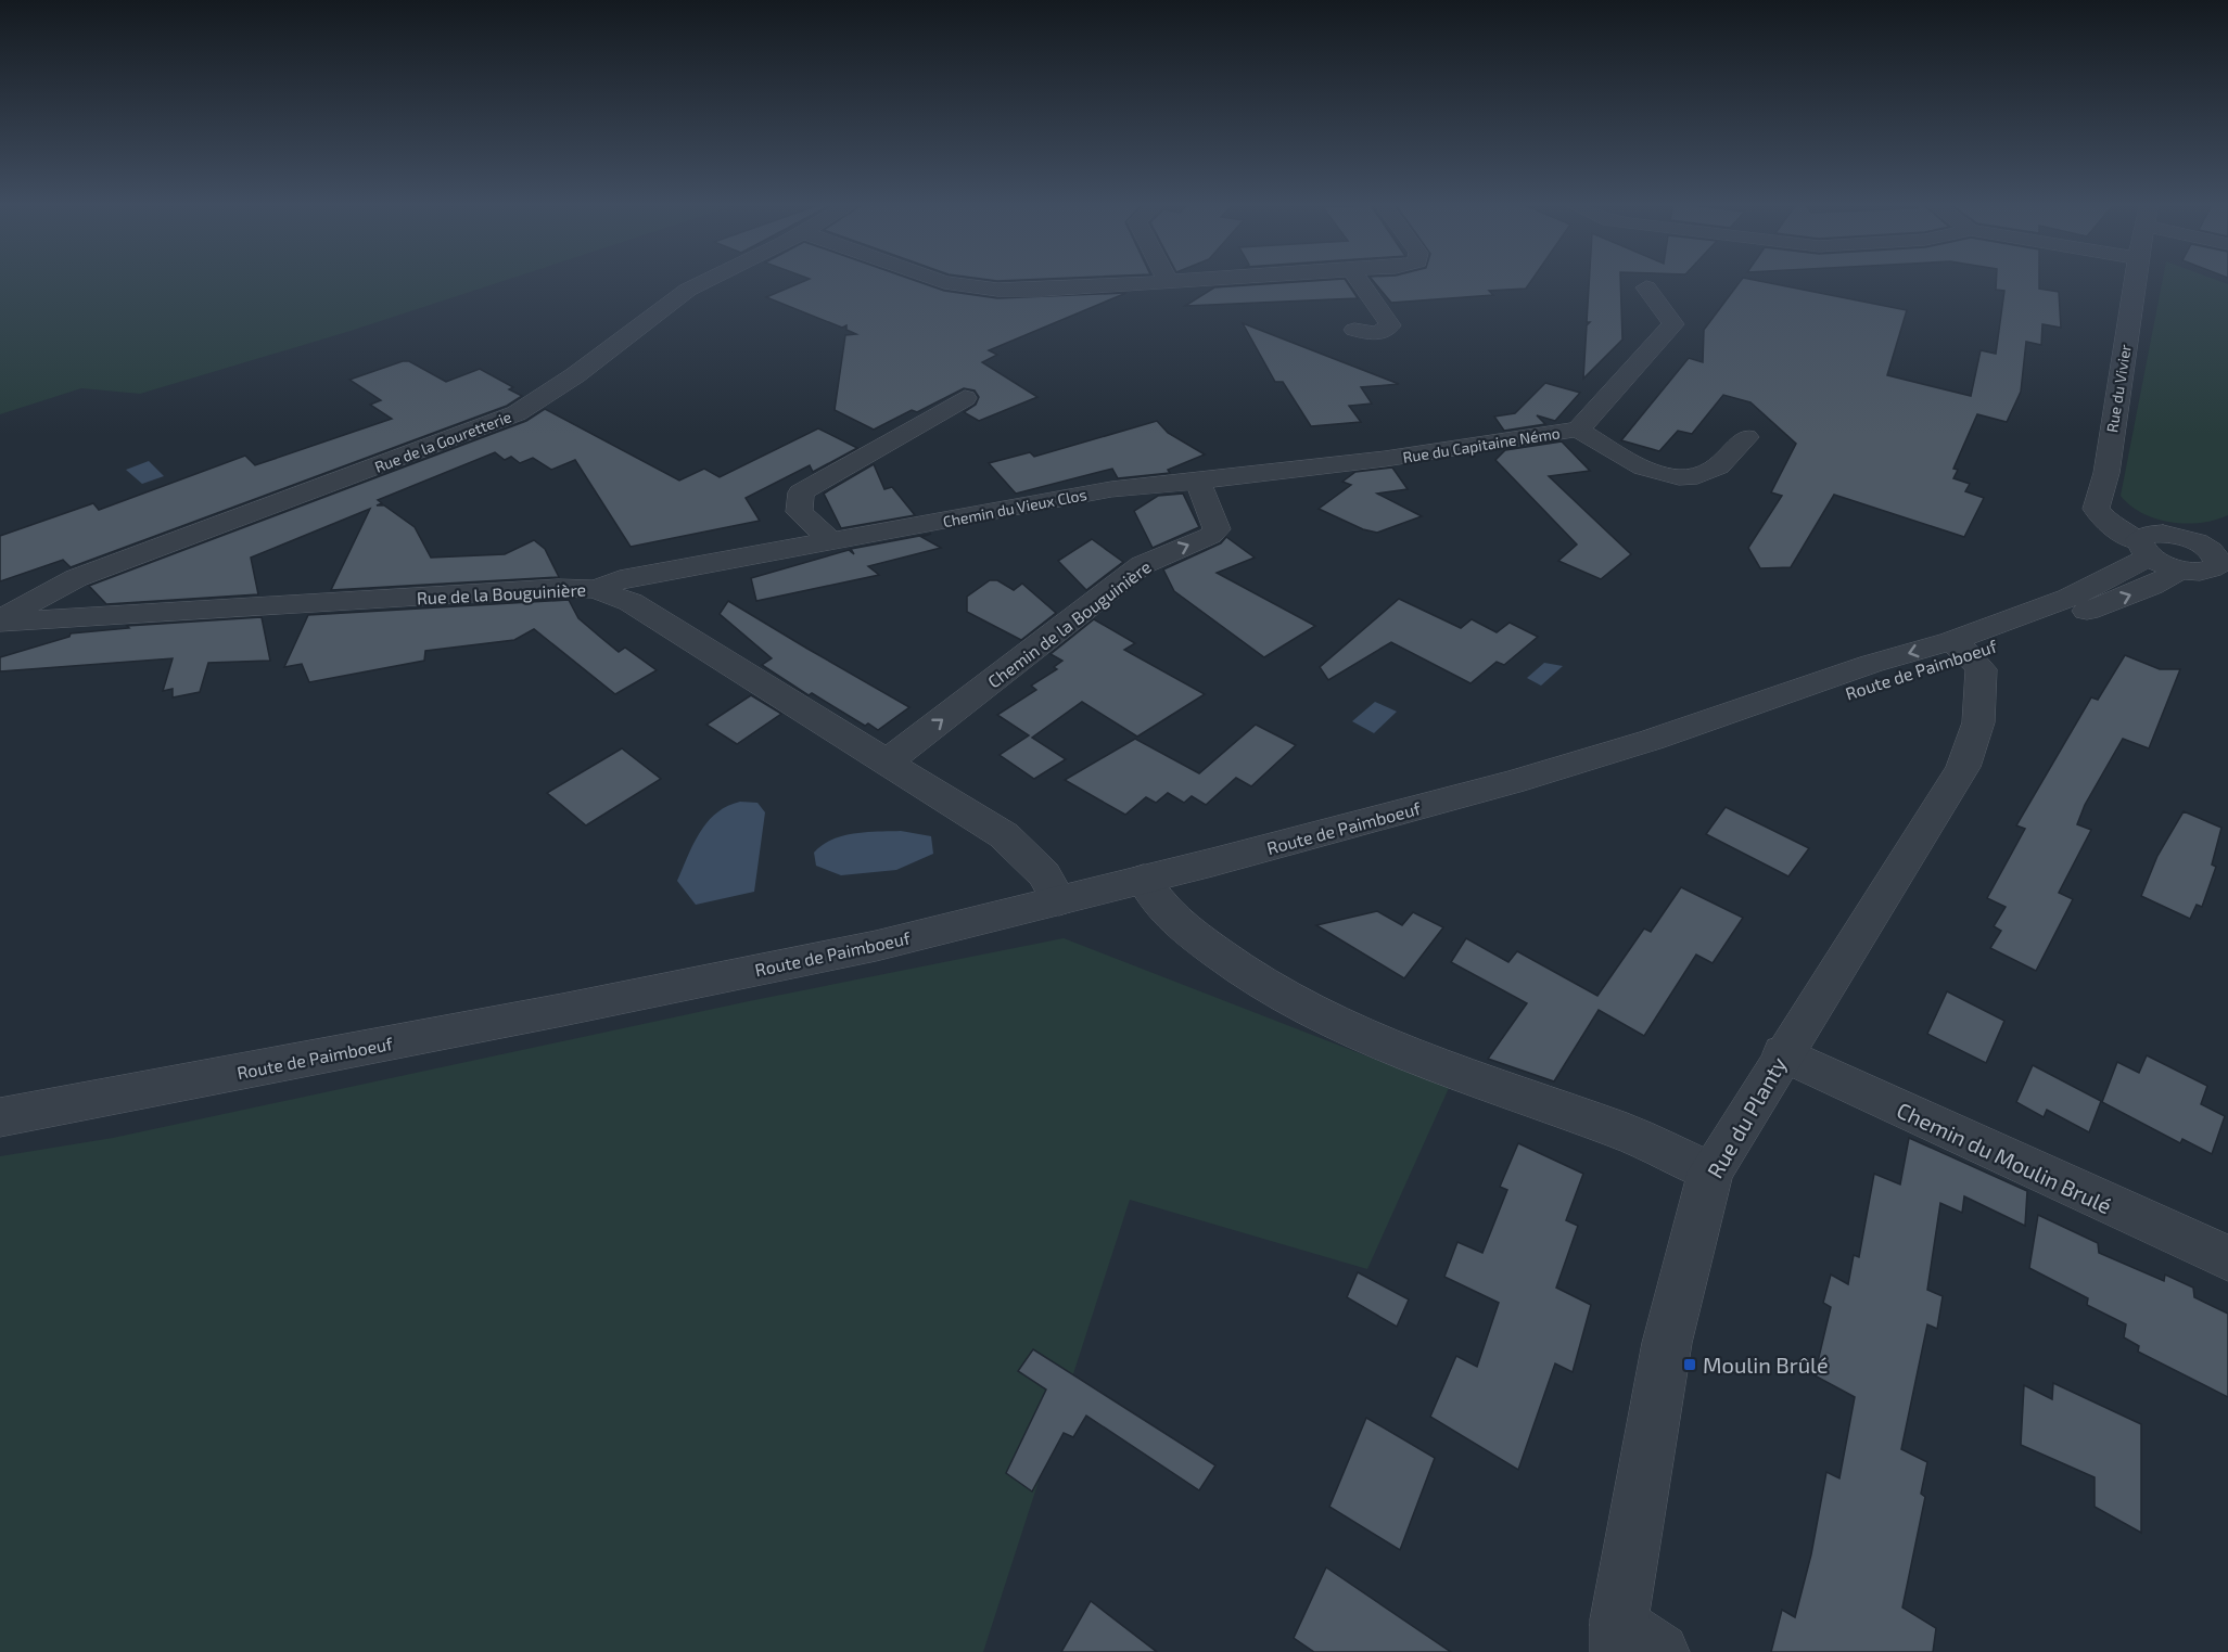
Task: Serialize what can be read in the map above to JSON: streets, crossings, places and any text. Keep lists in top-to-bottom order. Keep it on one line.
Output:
{"streets":{"street":["Rue du Vivier","Rue de la Gouretterie","Rue du Capitaine Némo","Chemin du Vieux Clos","Rue de la Bouguinière","Chemin de la Bouguinière","Route de Paimboeuf","Rue du Planty","Chemin du Moulin Brulé"]},"crossings":[["Rue de la Gouretterie","Rue de la Bouguinière"],["Rue du Capitaine Némo","Chemin du Vieux Clos"],["Rue du Capitaine Némo","Chemin de la Bouguinière"],["Chemin du Vieux Clos","Rue de la Bouguinière"],["Chemin du Vieux Clos","Chemin de la Bouguinière"],["Rue de la Bouguinière","Chemin de la Bouguinière"],["Rue de la Bouguinière","Route de Paimboeuf"],["Route de Paimboeuf","Rue du Planty"],["Rue du Planty","Chemin du Moulin Brulé"]],"one_way":["Chemin de la Bouguinière"],"places":{"transit":["Moulin Brûlé"]}}
